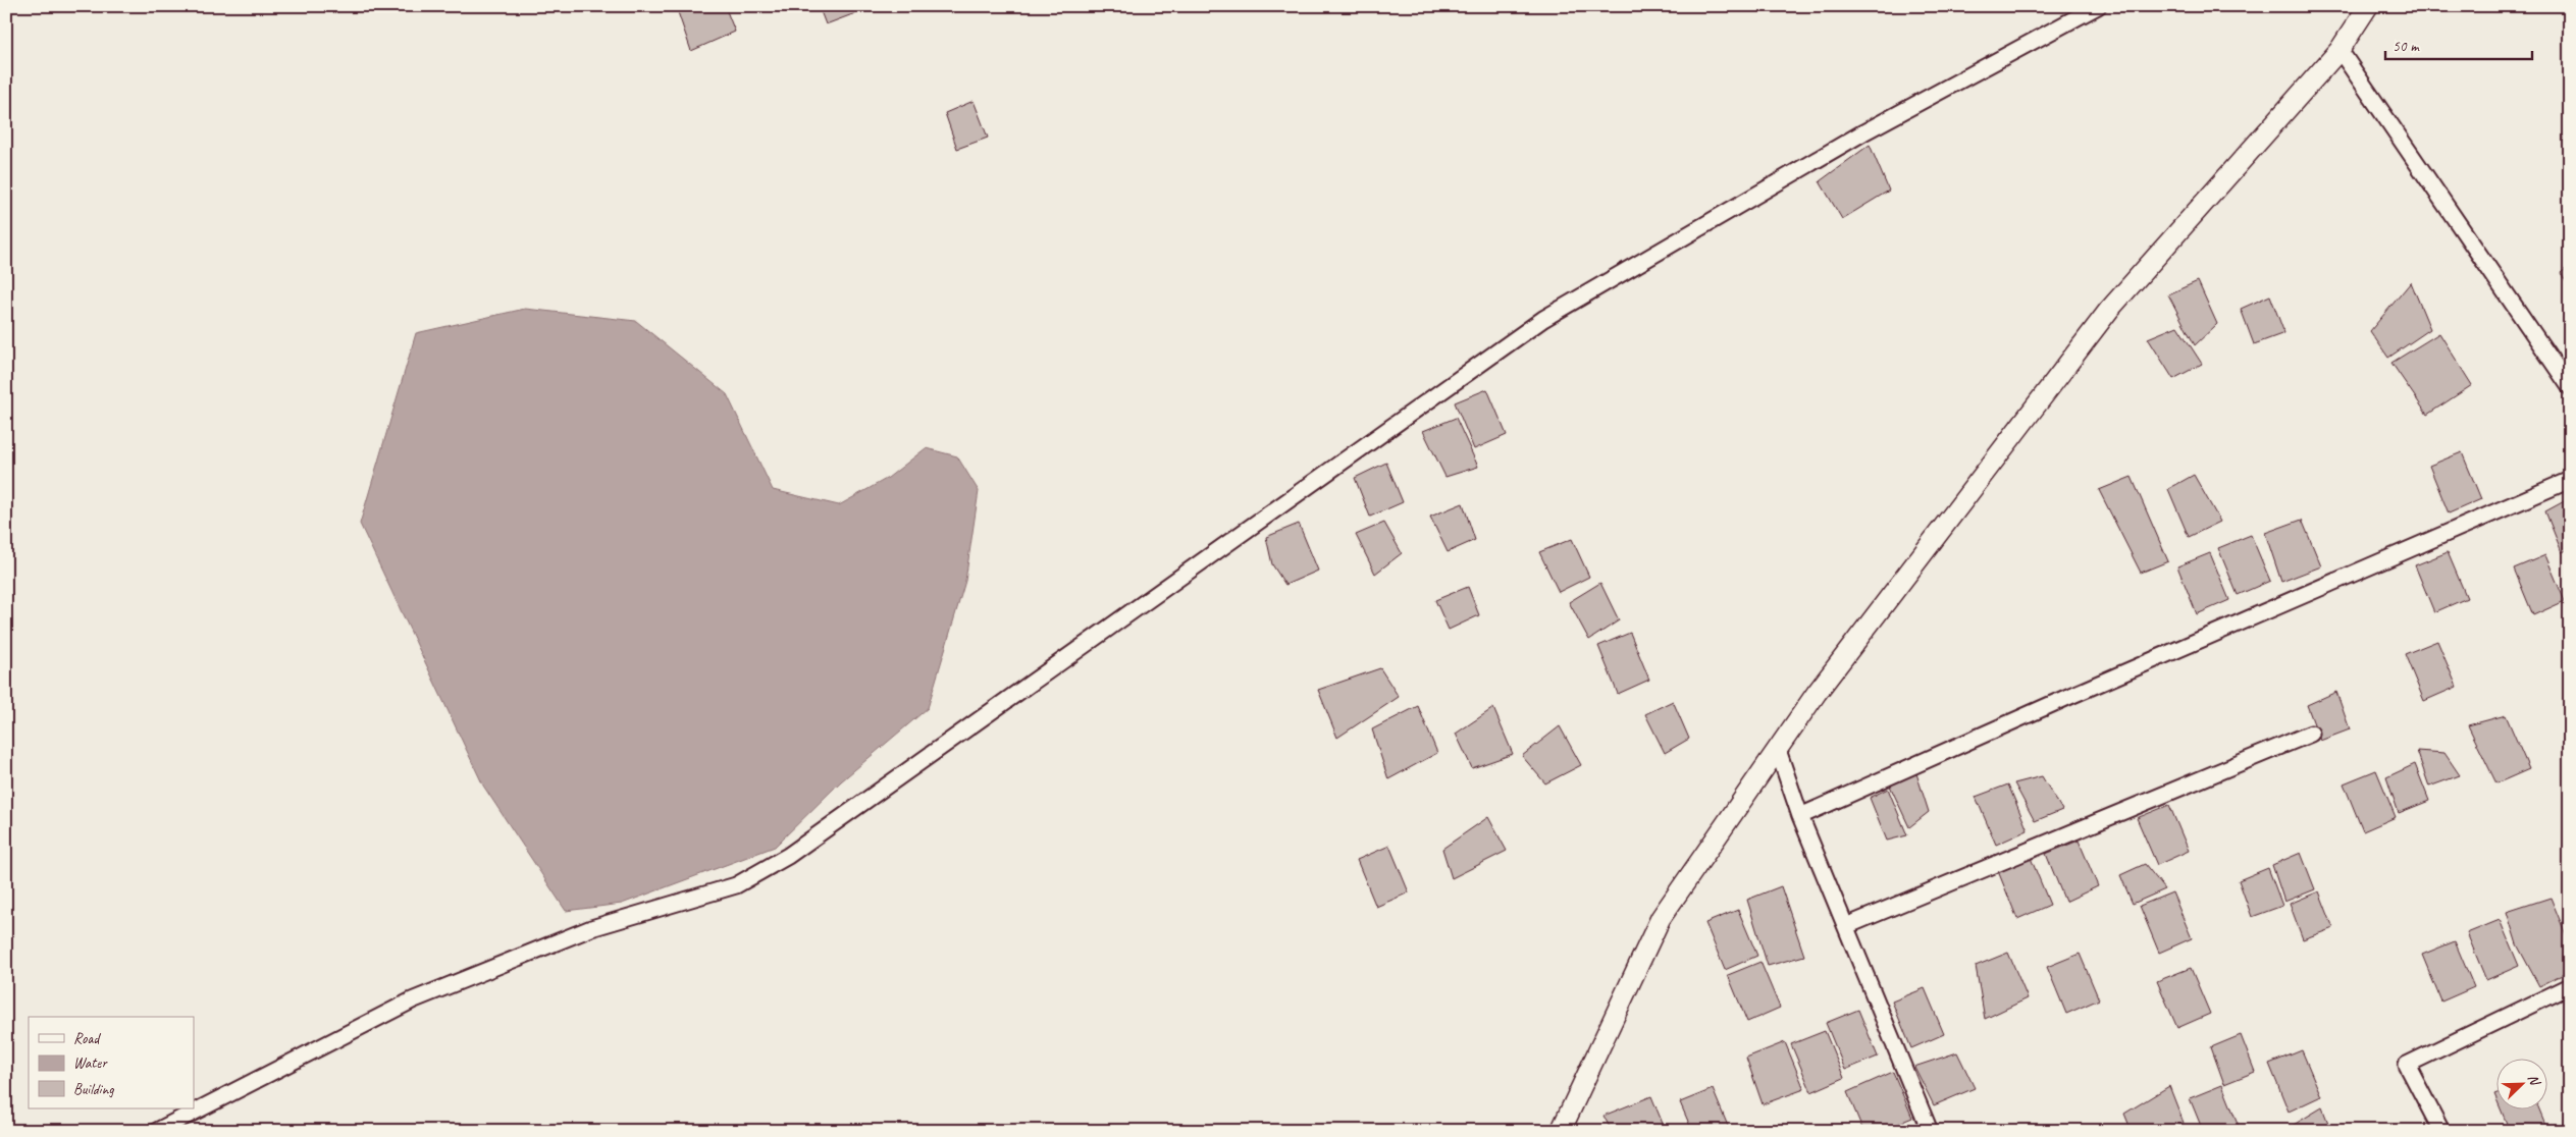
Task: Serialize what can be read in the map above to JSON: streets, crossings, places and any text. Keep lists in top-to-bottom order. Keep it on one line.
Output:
{"legend":["Road","Water","Building"],"scale_bar":"50 m","north":"top right"}
